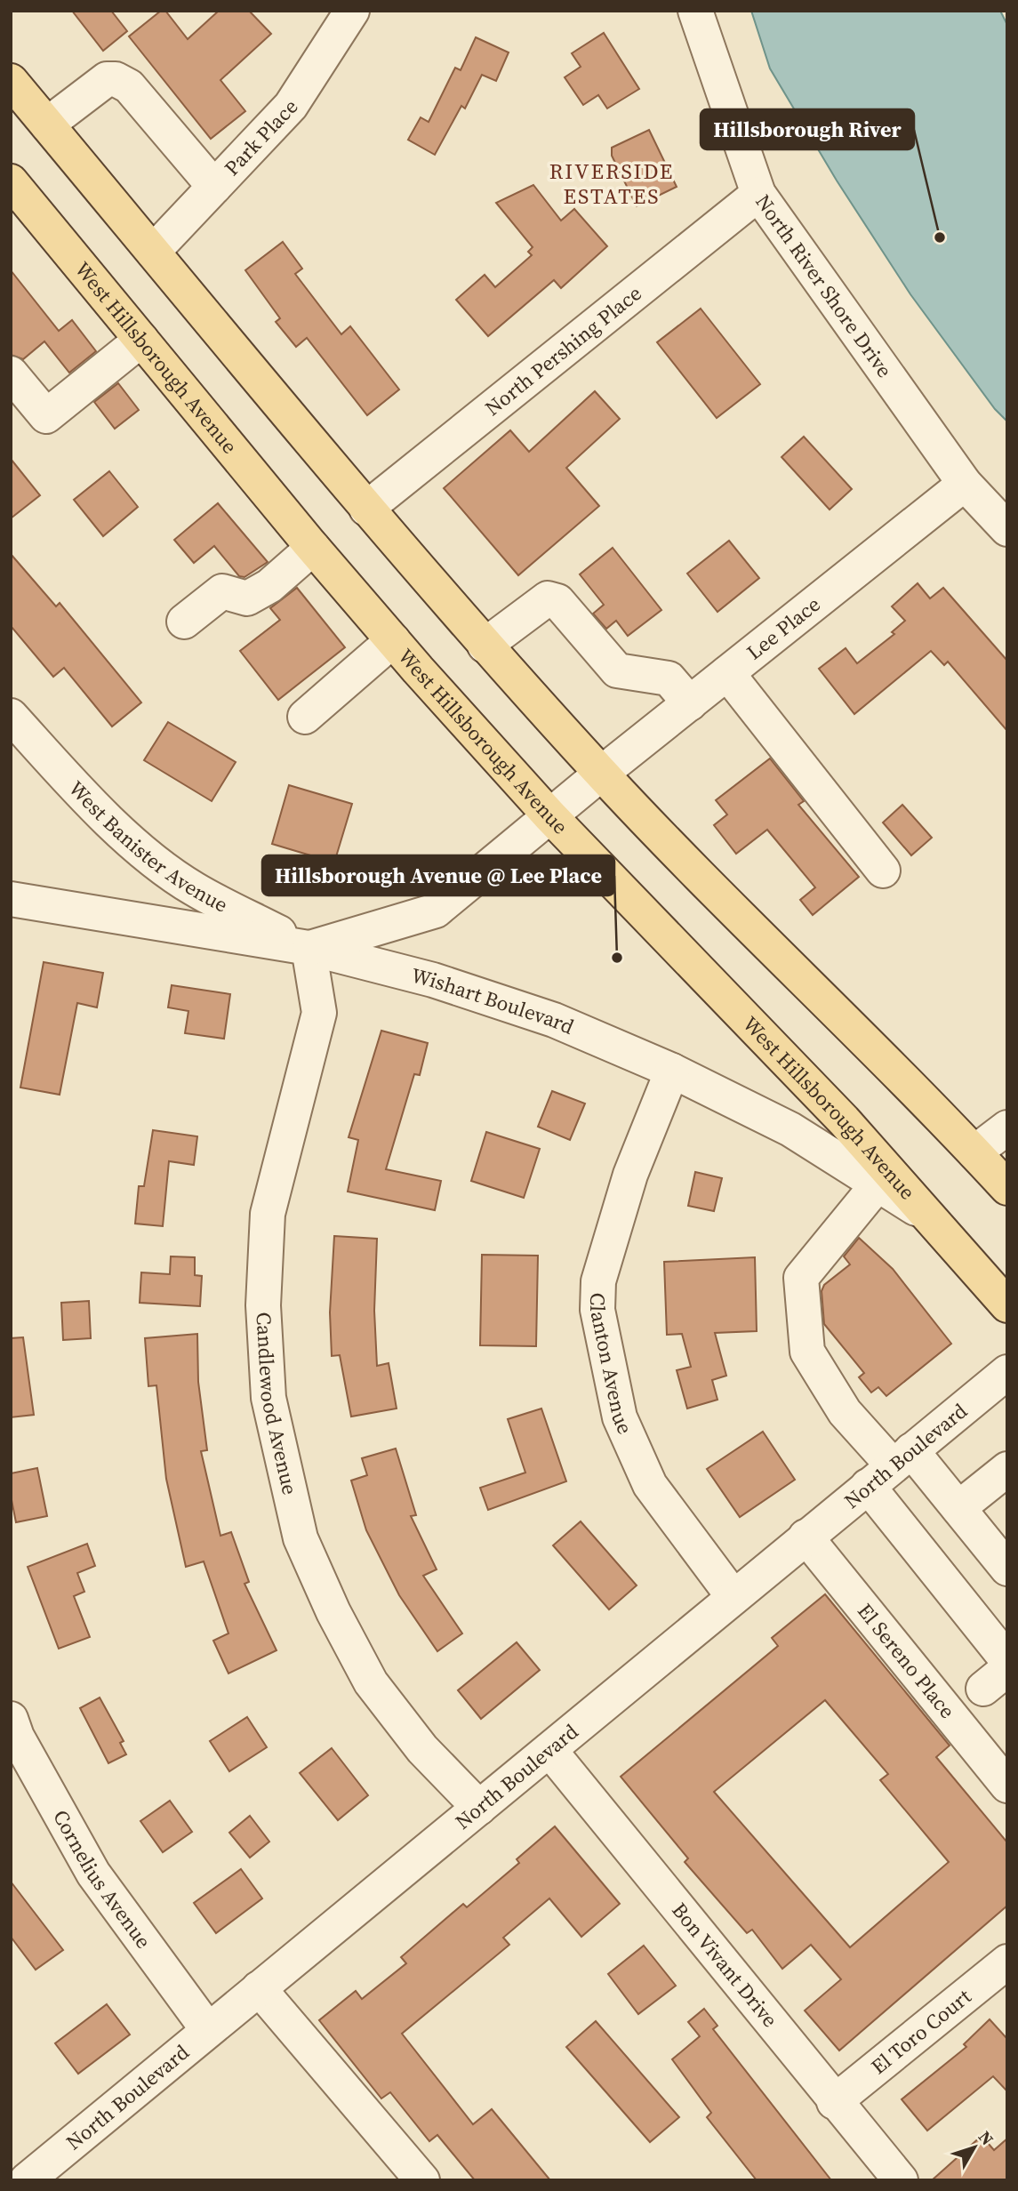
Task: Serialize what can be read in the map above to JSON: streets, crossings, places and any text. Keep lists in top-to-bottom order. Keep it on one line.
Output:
{"streets":{"main road":["West Hillsborough Avenue"],"street":["Park Place","North River Shore Drive","North Pershing Place","Lee Place","West Banister Avenue","Wishart Boulevard","Clanton Avenue","Candlewood Avenue","North Boulevard","El Sereno Place","Cornelius Avenue","Bon Vivant Drive","El Toro Court"]},"crossings":[["North River Shore Drive","North Pershing Place"],["North River Shore Drive","Lee Place"],["West Hillsborough Avenue","Lee Place"],["West Hillsborough Avenue","Wishart Boulevard"],["Lee Place","West Banister Avenue"],["Lee Place","Wishart Boulevard"],["Lee Place","Candlewood Avenue"],["West Banister Avenue","Wishart Boulevard"],["West Banister Avenue","Candlewood Avenue"],["Wishart Boulevard","Clanton Avenue"],["Wishart Boulevard","Candlewood Avenue"],["Clanton Avenue","North Boulevard"],["Candlewood Avenue","North Boulevard"],["North Boulevard","El Sereno Place"],["North Boulevard","Cornelius Avenue"],["North Boulevard","Bon Vivant Drive"],["Bon Vivant Drive","El Toro Court"]],"districts":["RIVERSIDE ESTATES"],"places":["Hillsborough River","Hillsborough Avenue @ Lee Place"],"north":"top right"}
